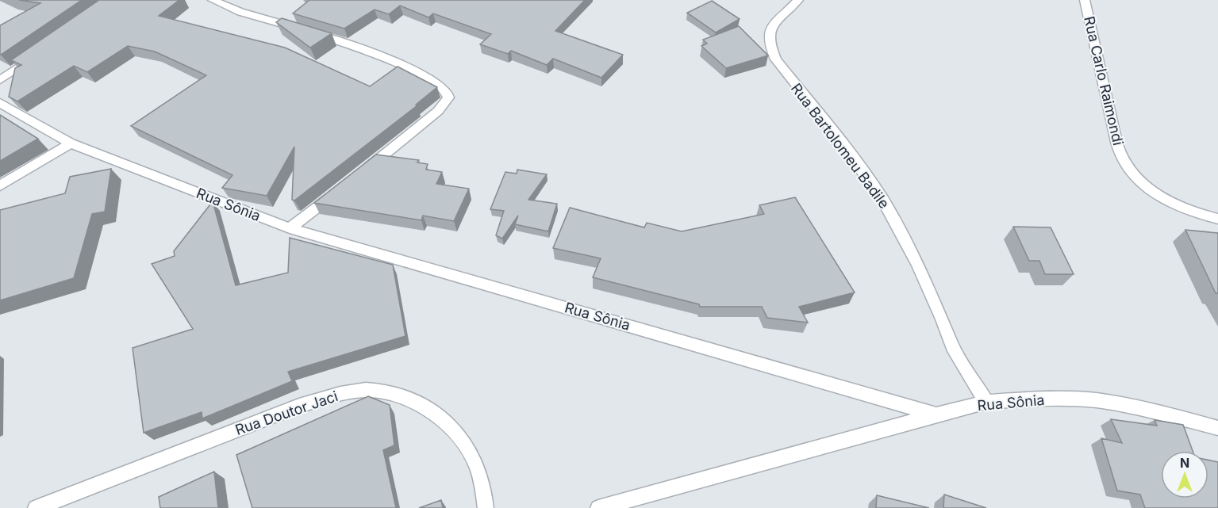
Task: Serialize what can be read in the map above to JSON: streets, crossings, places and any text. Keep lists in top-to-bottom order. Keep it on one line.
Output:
{"streets":{"street":["Rua Carlo Raimondi","Rua Bartolomeu Badile","Rua Sônia","Rua Doutor Jaci"]},"crossings":[["Rua Bartolomeu Badile","Rua Sônia"]],"north":"top"}
